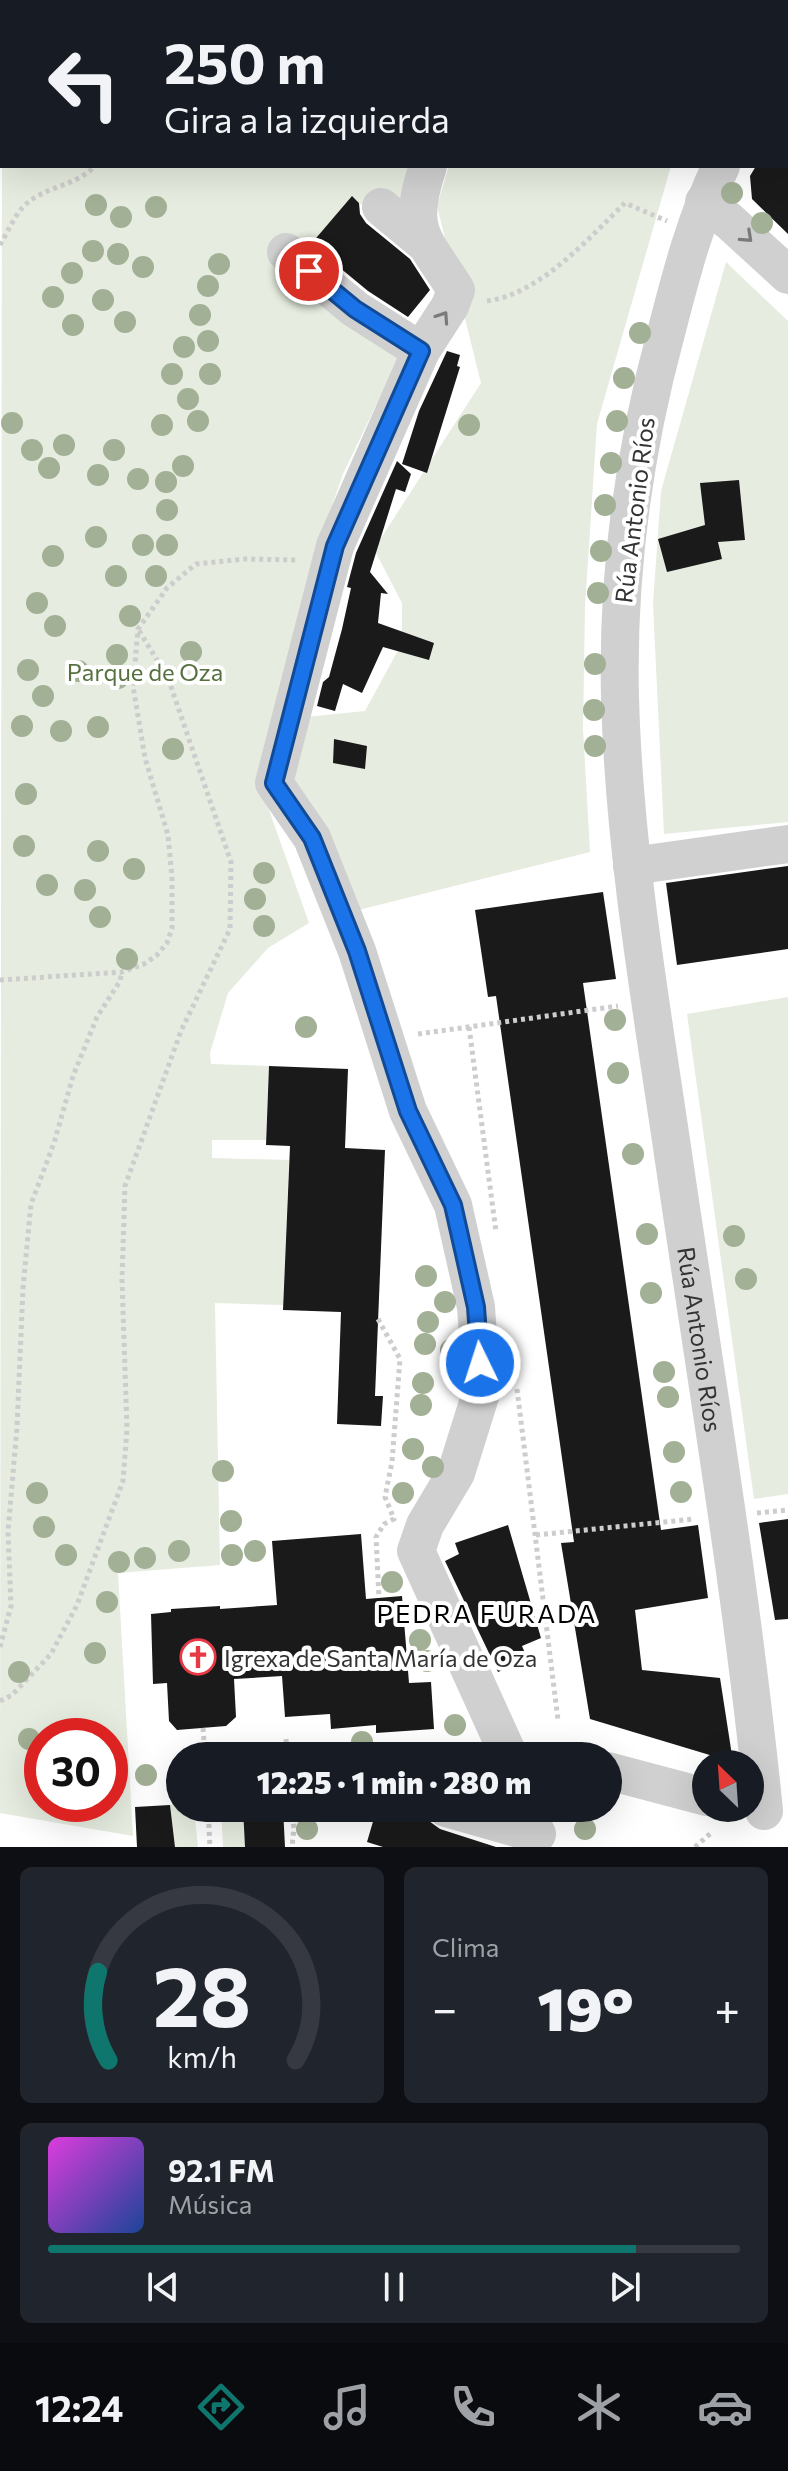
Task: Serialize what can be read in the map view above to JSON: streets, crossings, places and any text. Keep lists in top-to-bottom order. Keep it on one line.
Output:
{"streets":{"street":["Rúa Antonio Ríos"]},"districts":["PEDRA FURADA"],"parks":["Parque de Oza"],"places":{"church":["Igrexa de Santa María de Oza"]},"north":"top left","page":{"turn":["250 m","Gira a la izquierda"],"limit":"30","trip":"12:25 · 1 min · 280 m","tile":"Clima","heat":["−","19°","+"],"song":["92.1 FM","Música"],"tabs":"12:24","gauge":["28","km/h"]}}
